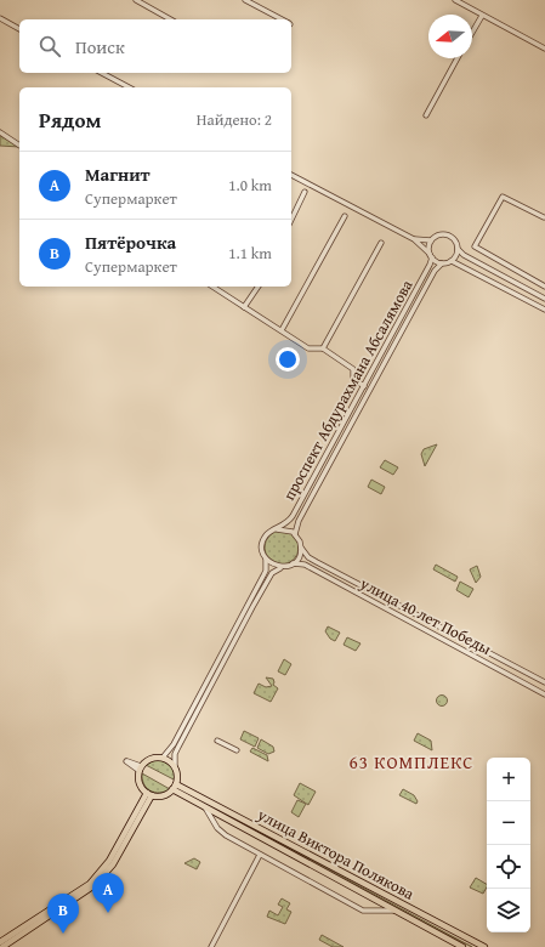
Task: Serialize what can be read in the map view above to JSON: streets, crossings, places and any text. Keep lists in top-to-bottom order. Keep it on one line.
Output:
{"streets":{"main road":["улица Виктора Полякова"],"street":["проспект Абдурахмана Абсалямова","улица 40 лет Победы"]},"crossings":[["проспект Абдурахмана Абсалямова","улица 40 лет Победы"]],"districts":["63 КОМПЛЕКС"],"north":"left","page":{"search":"Поиск","heading":["Рядом","Найдено: 2"],"list":[{"mark":"A","name":"Магнит","note":"Супермаркет","value":"1.0 km"},{"mark":"B","name":"Пятёрочка","note":"Супермаркет","value":"1.1 km"}],"map_buttons":["+","−"],"pins":["A","B"]}}
